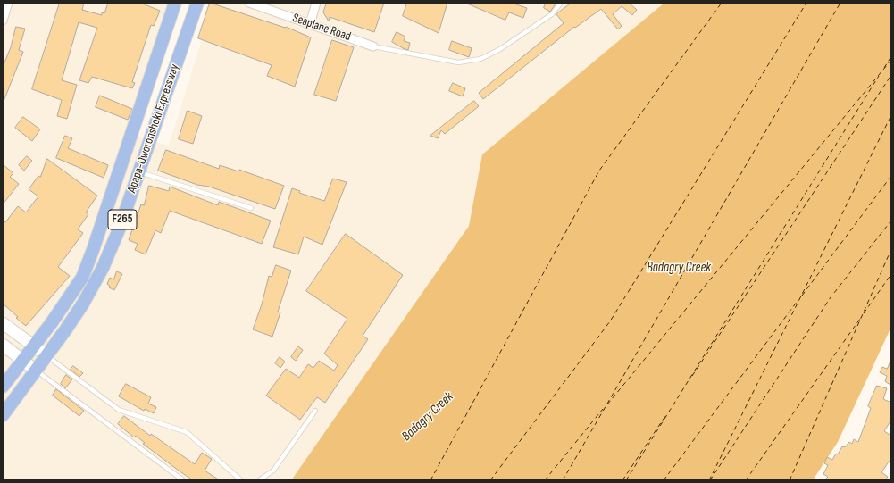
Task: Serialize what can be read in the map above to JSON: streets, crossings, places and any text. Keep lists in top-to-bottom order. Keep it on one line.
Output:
{"streets":{"main road":["Apapa-Oworonshoki Expressway","F265"],"street":["Seaplane Road"]},"water":["Badagry Creek"]}
